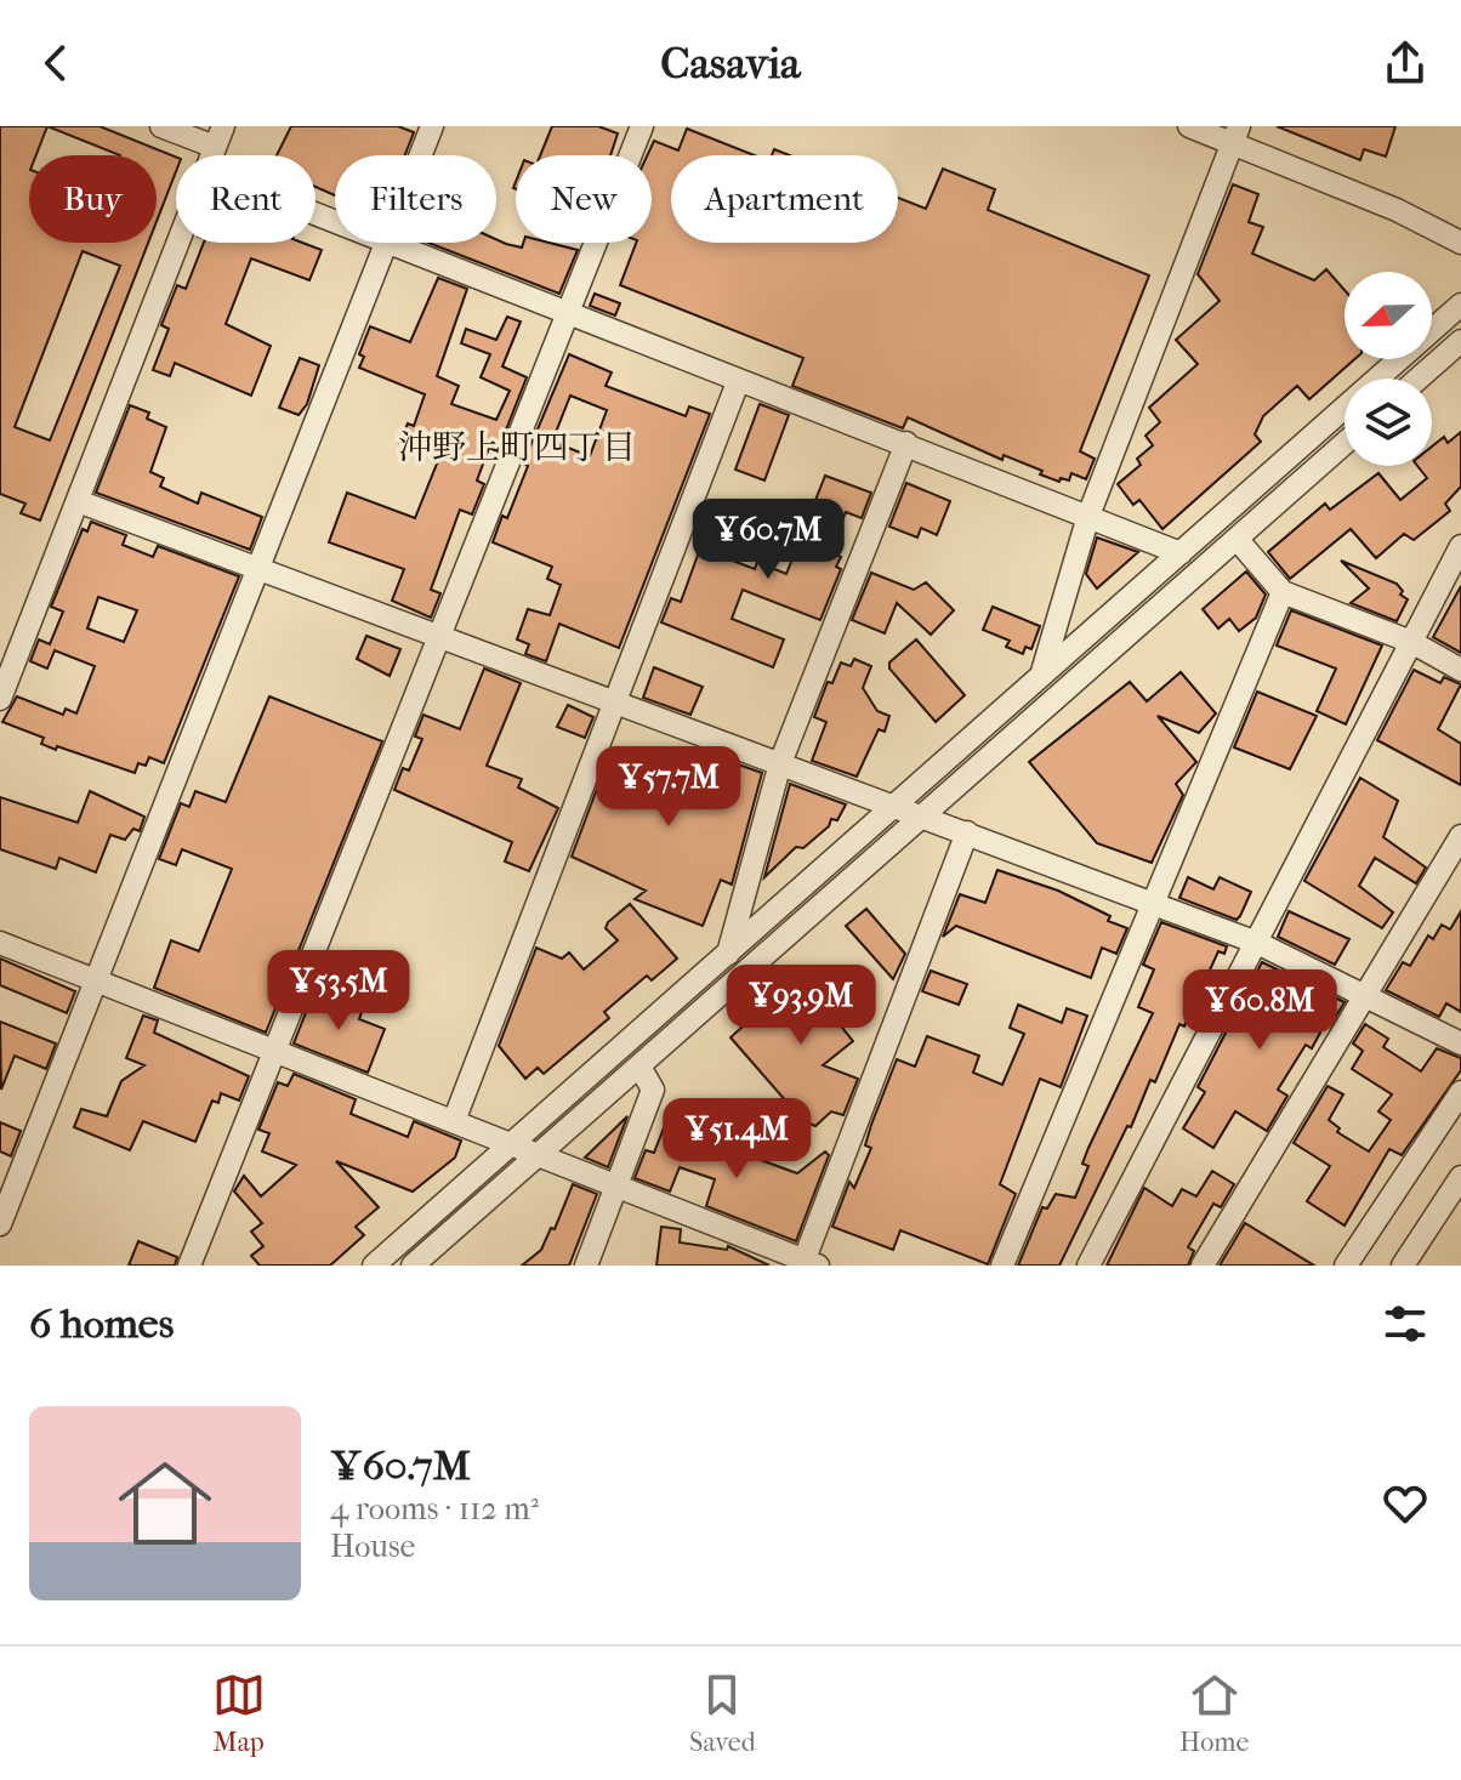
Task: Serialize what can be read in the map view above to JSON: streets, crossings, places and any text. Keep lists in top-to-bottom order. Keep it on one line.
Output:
{"districts":["沖野上町四丁目"],"north":"left","page":{"header":"Casavia","chip":["Buy","Rent","Filters","New","Apartment"],"price":["¥60.7M","¥57.7M","¥53.5M","¥93.9M","¥60.8M","¥51.4M"],"heading":"6 homes","list":[{"name":"¥60.7M","note":"4 rooms · 112 m² · House"}],"tabs":["Map","Saved","Home"]}}
